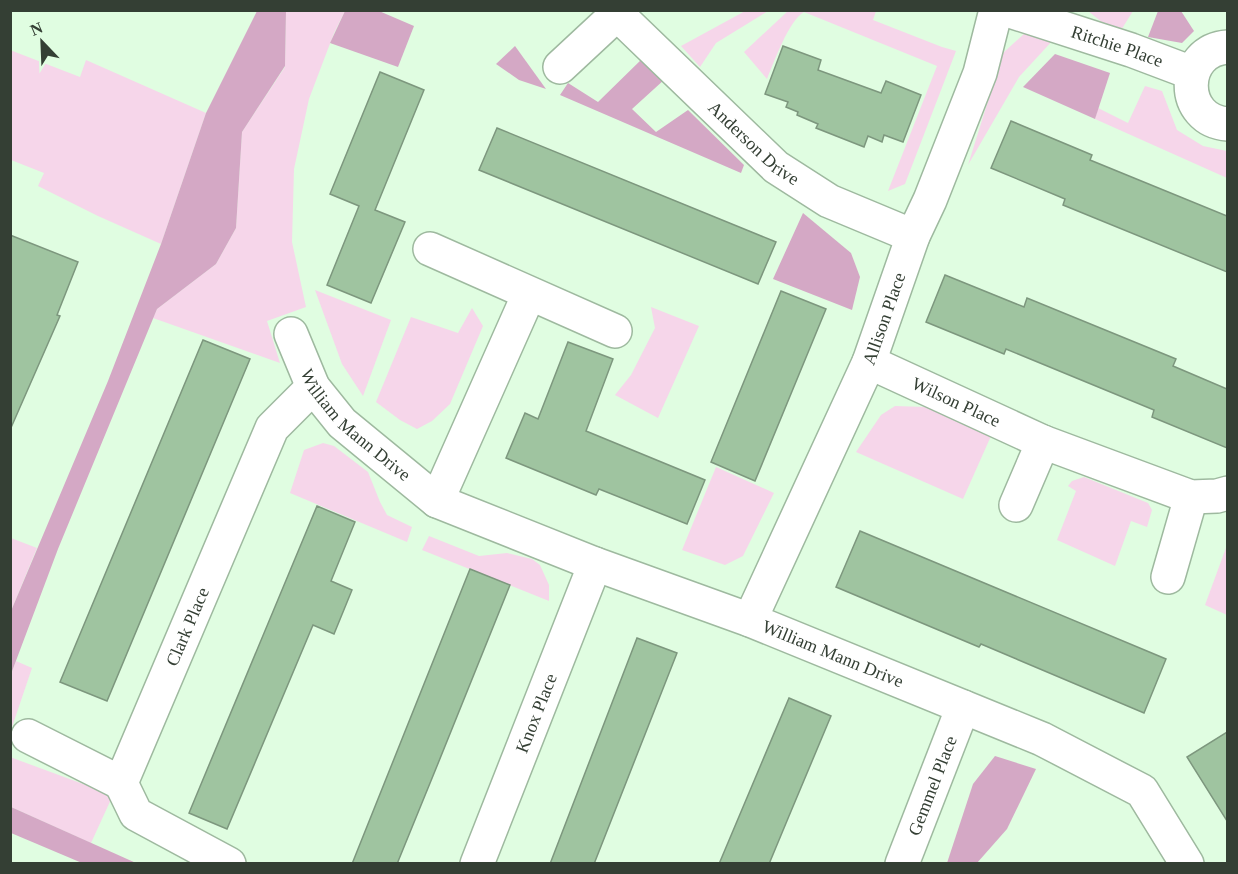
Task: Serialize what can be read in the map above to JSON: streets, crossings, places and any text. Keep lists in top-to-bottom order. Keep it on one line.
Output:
{"streets":{"street":["Ritchie Place","Anderson Drive","Allison Place","Wilson Place","William Mann Drive","Clark Place","Knox Place","Gemmel Place"]},"crossings":[["Anderson Drive","Allison Place"],["Allison Place","Wilson Place"],["Allison Place","William Mann Drive"],["William Mann Drive","Clark Place"],["William Mann Drive","Knox Place"],["William Mann Drive","Gemmel Place"]],"north":"top left"}
